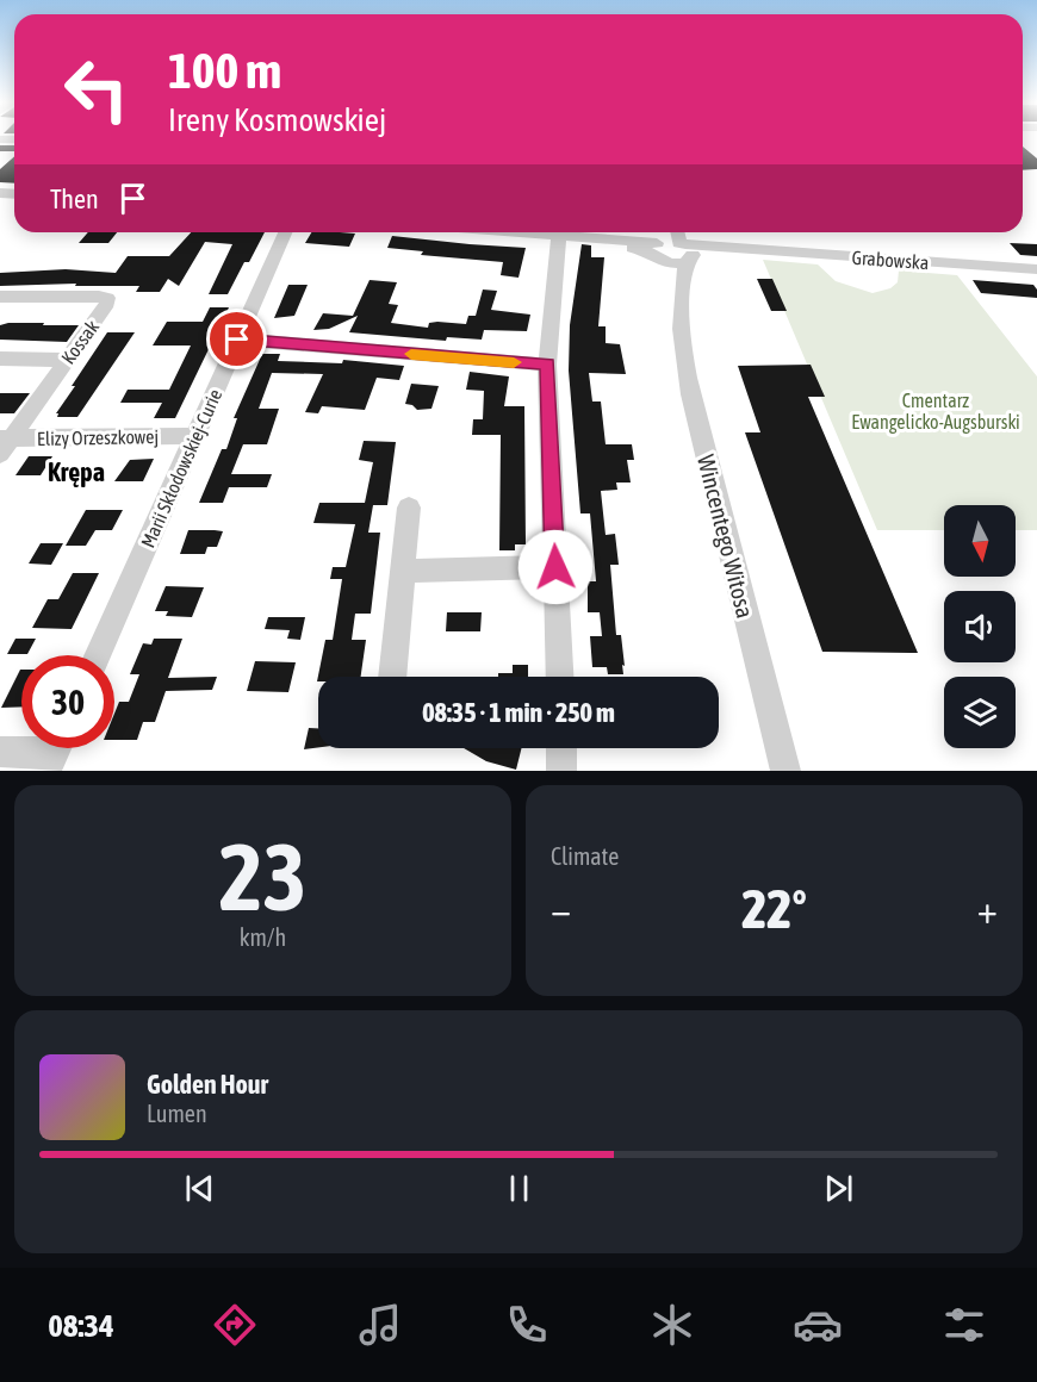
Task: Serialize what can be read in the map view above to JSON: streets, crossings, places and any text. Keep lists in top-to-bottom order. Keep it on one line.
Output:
{"streets":{"street":["Grabowska","Kossak","Elizy Orzeszkowej","Marii Skłodowskiej-Curie","Wincentego Witosa"]},"crossings":[["Grabowska","Wincentego Witosa"],["Kossak","Elizy Orzeszkowej"],["Elizy Orzeszkowej","Marii Skłodowskiej-Curie"]],"districts":["Krępa"],"parks":["Cmentarz Ewangelicko-Augsburski"],"north":"bottom","page":{"turn":["100 m","Ireny Kosmowskiej"],"then":"Then","limit":"30","trip":"08:35 · 1 min · 250 m","tile":[["23","km/h"],"Climate"],"heat":["−","22°","+"],"song":["Golden Hour","Lumen"],"tabs":"08:34"}}
